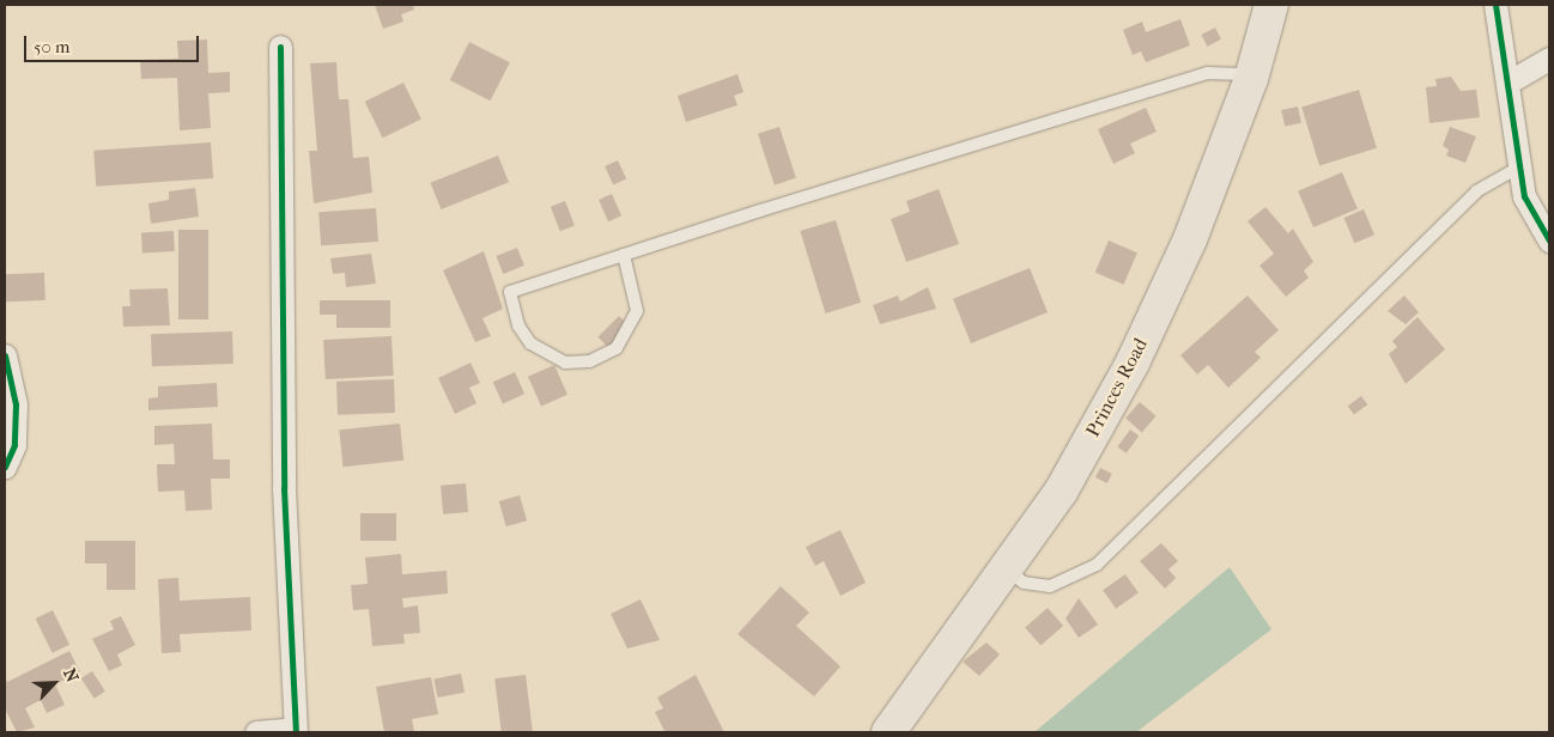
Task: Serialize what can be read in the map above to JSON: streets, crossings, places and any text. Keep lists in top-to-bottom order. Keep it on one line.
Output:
{"streets":{"main road":["Princes Road"]},"scale_bar":"50 m","north":"top right"}
